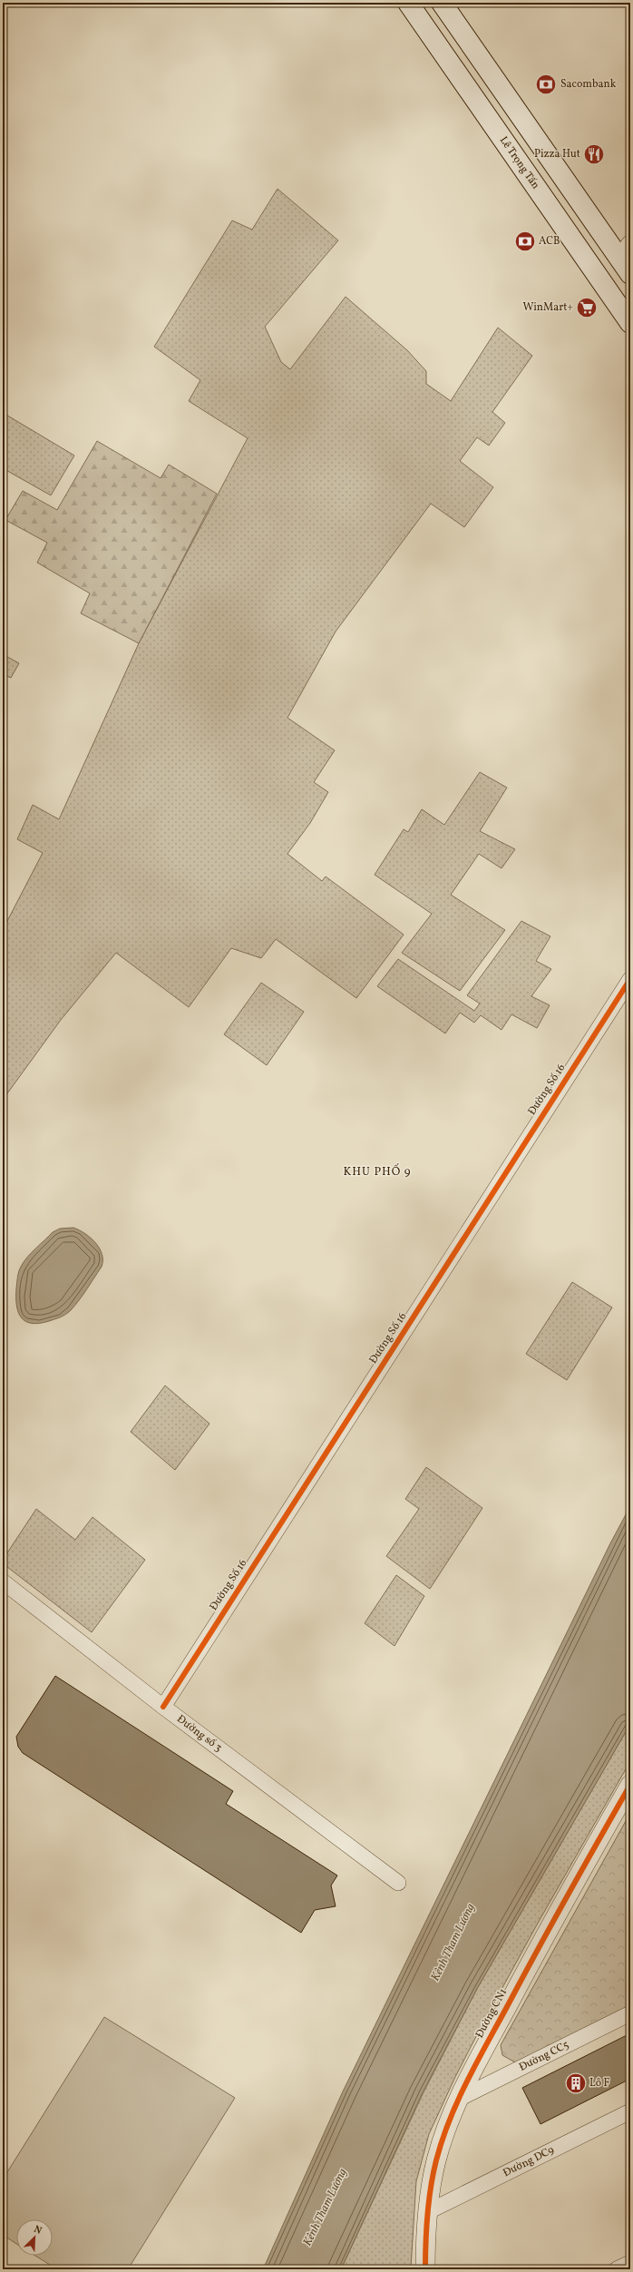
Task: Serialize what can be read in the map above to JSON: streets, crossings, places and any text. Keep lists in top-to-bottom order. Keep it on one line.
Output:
{"streets":{"main road":["Lê Trọng Tấn"],"street":["Đường Số 16","Đường số 3","Đường CN1","Đường CC5","Đường DC9"]},"crossings":[["Đường Số 16","Đường số 3"],["Đường CN1","Đường CC5"],["Đường CN1","Đường DC9"]],"districts":["KHU PHỐ 9"],"water":["Kênh Tham Lương"],"places":{"bank":["Sacombank","ACB"],"restaurant":["Pizza Hut"],"supermarket":["WinMart+"],"building":["Lô F"]},"north":"top right"}
